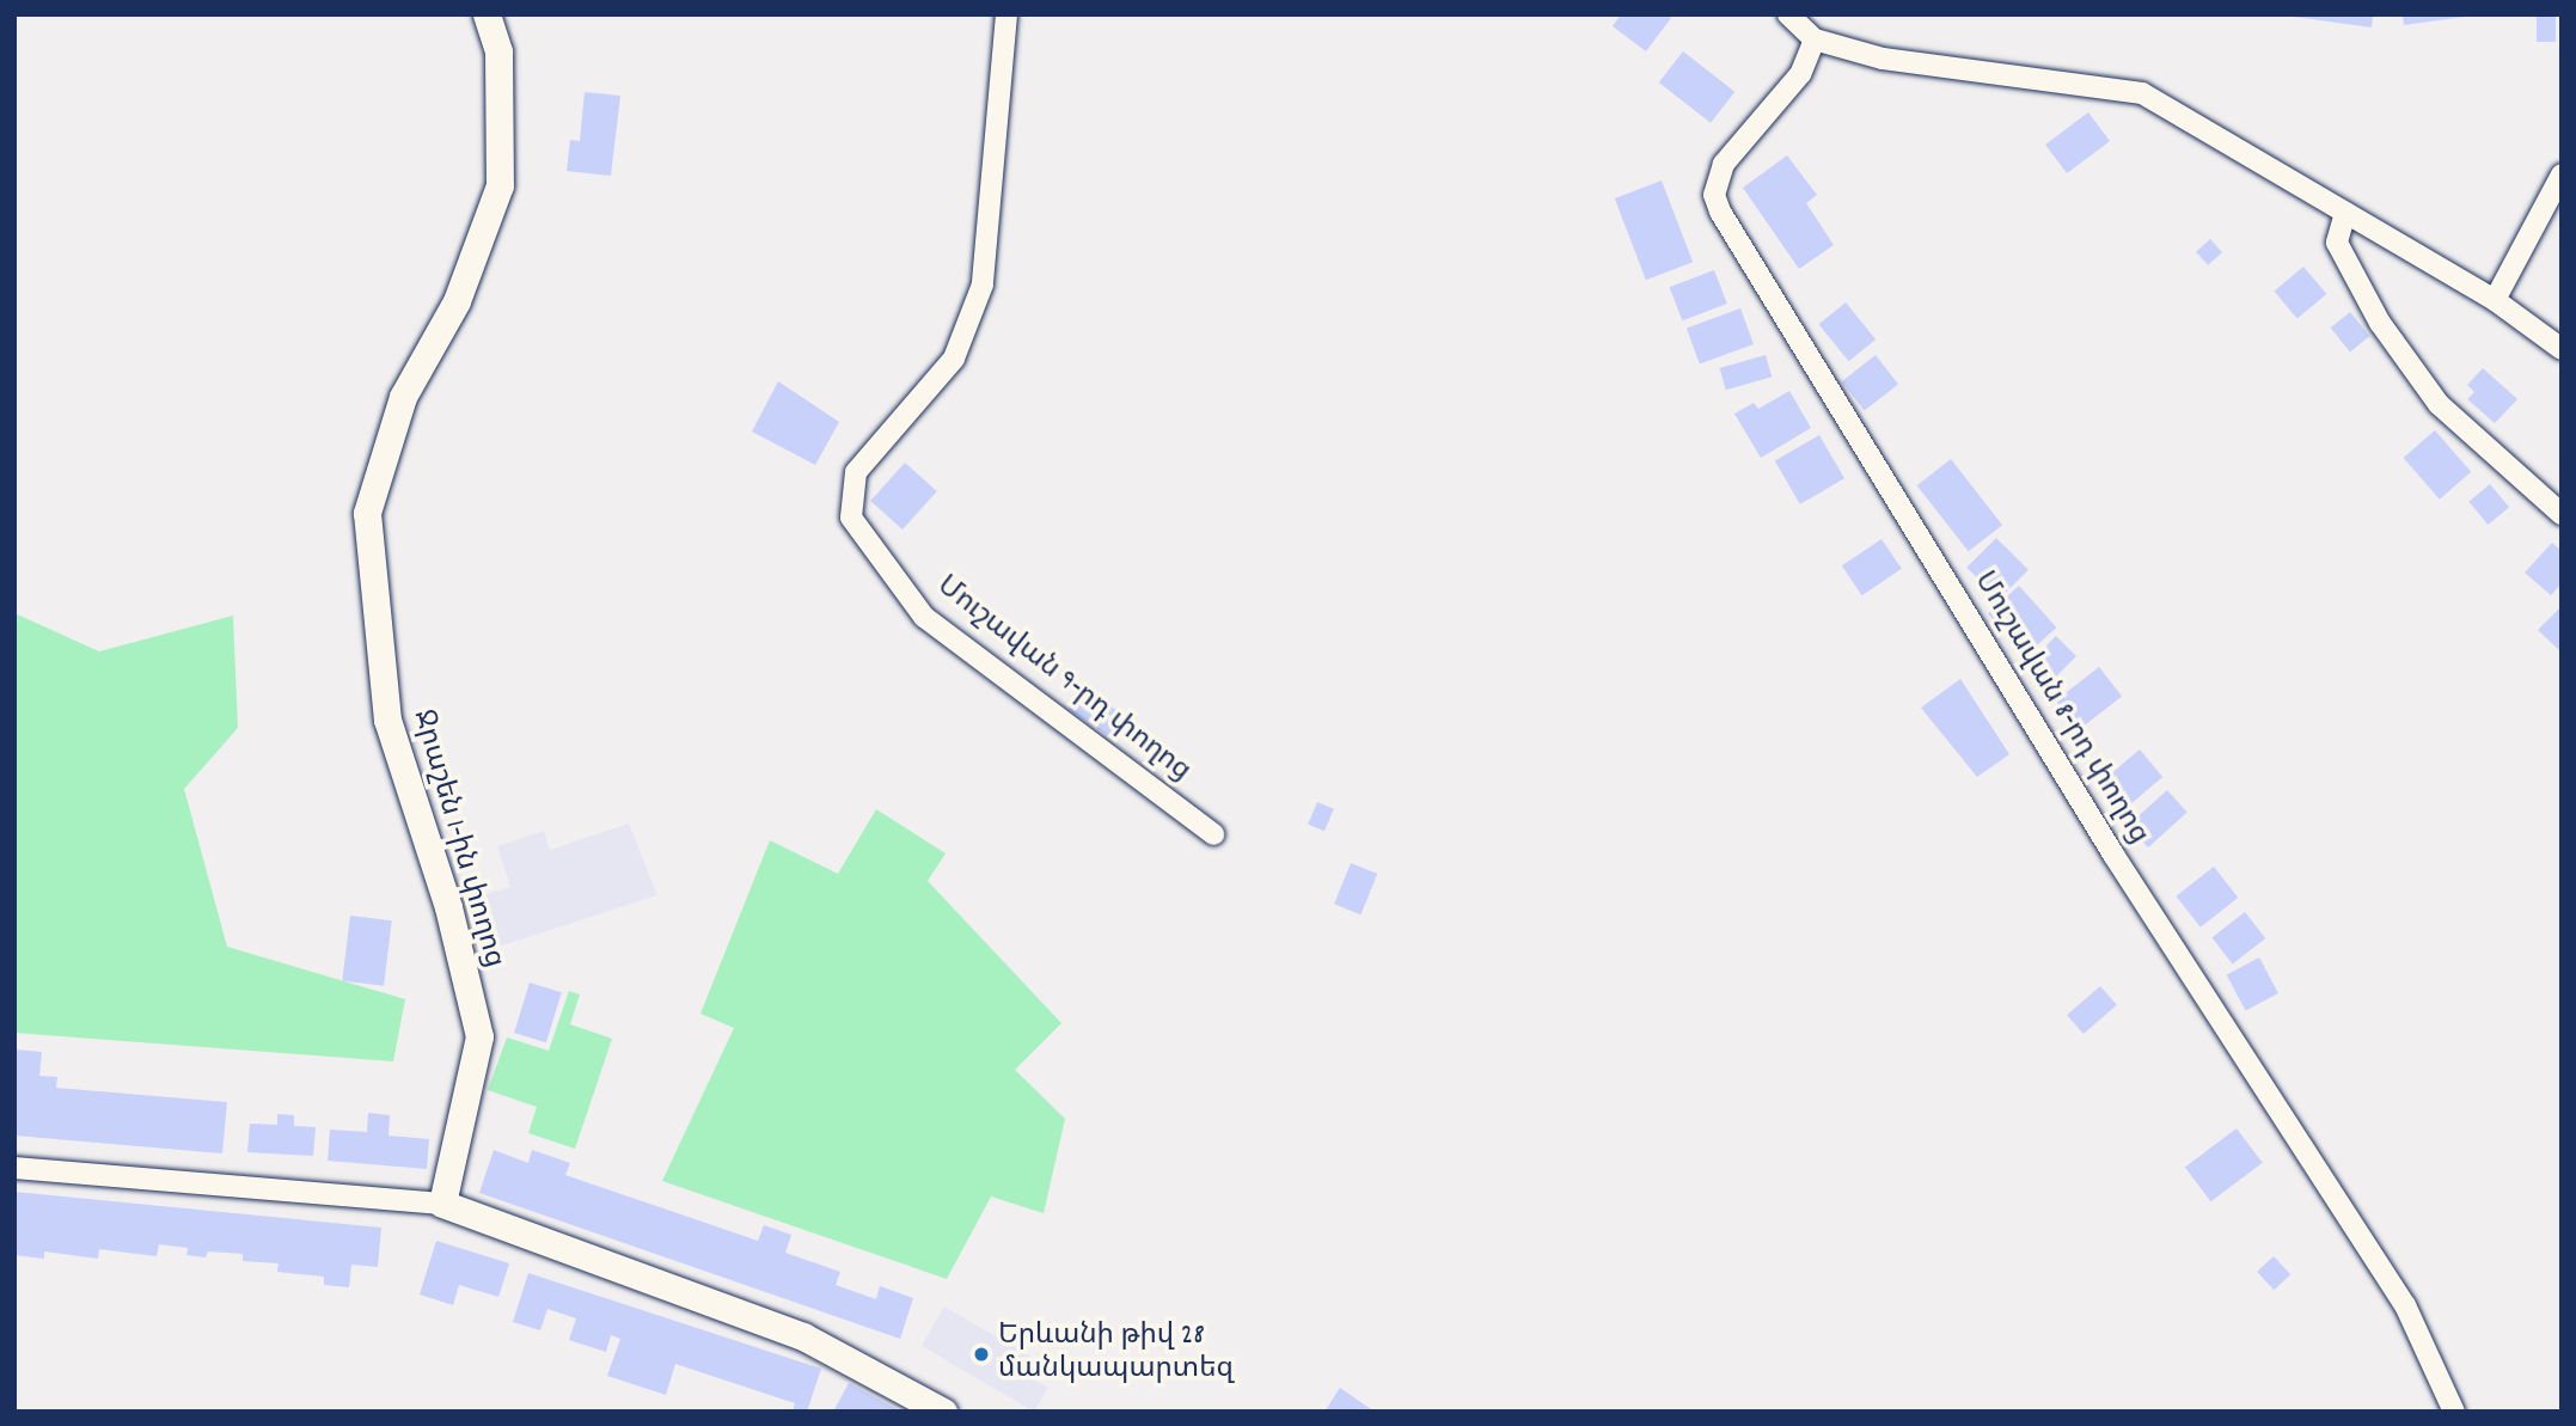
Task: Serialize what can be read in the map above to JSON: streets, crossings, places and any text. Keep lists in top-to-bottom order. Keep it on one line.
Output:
{"streets":{"street":["Մուշավան 9-րդ փողոց","Մուշավան 8-րդ փողոց","Ջրաշեն 1-ին փողոց"]},"places":["Երևանի թիվ 28 մանկապարտեզ"]}
